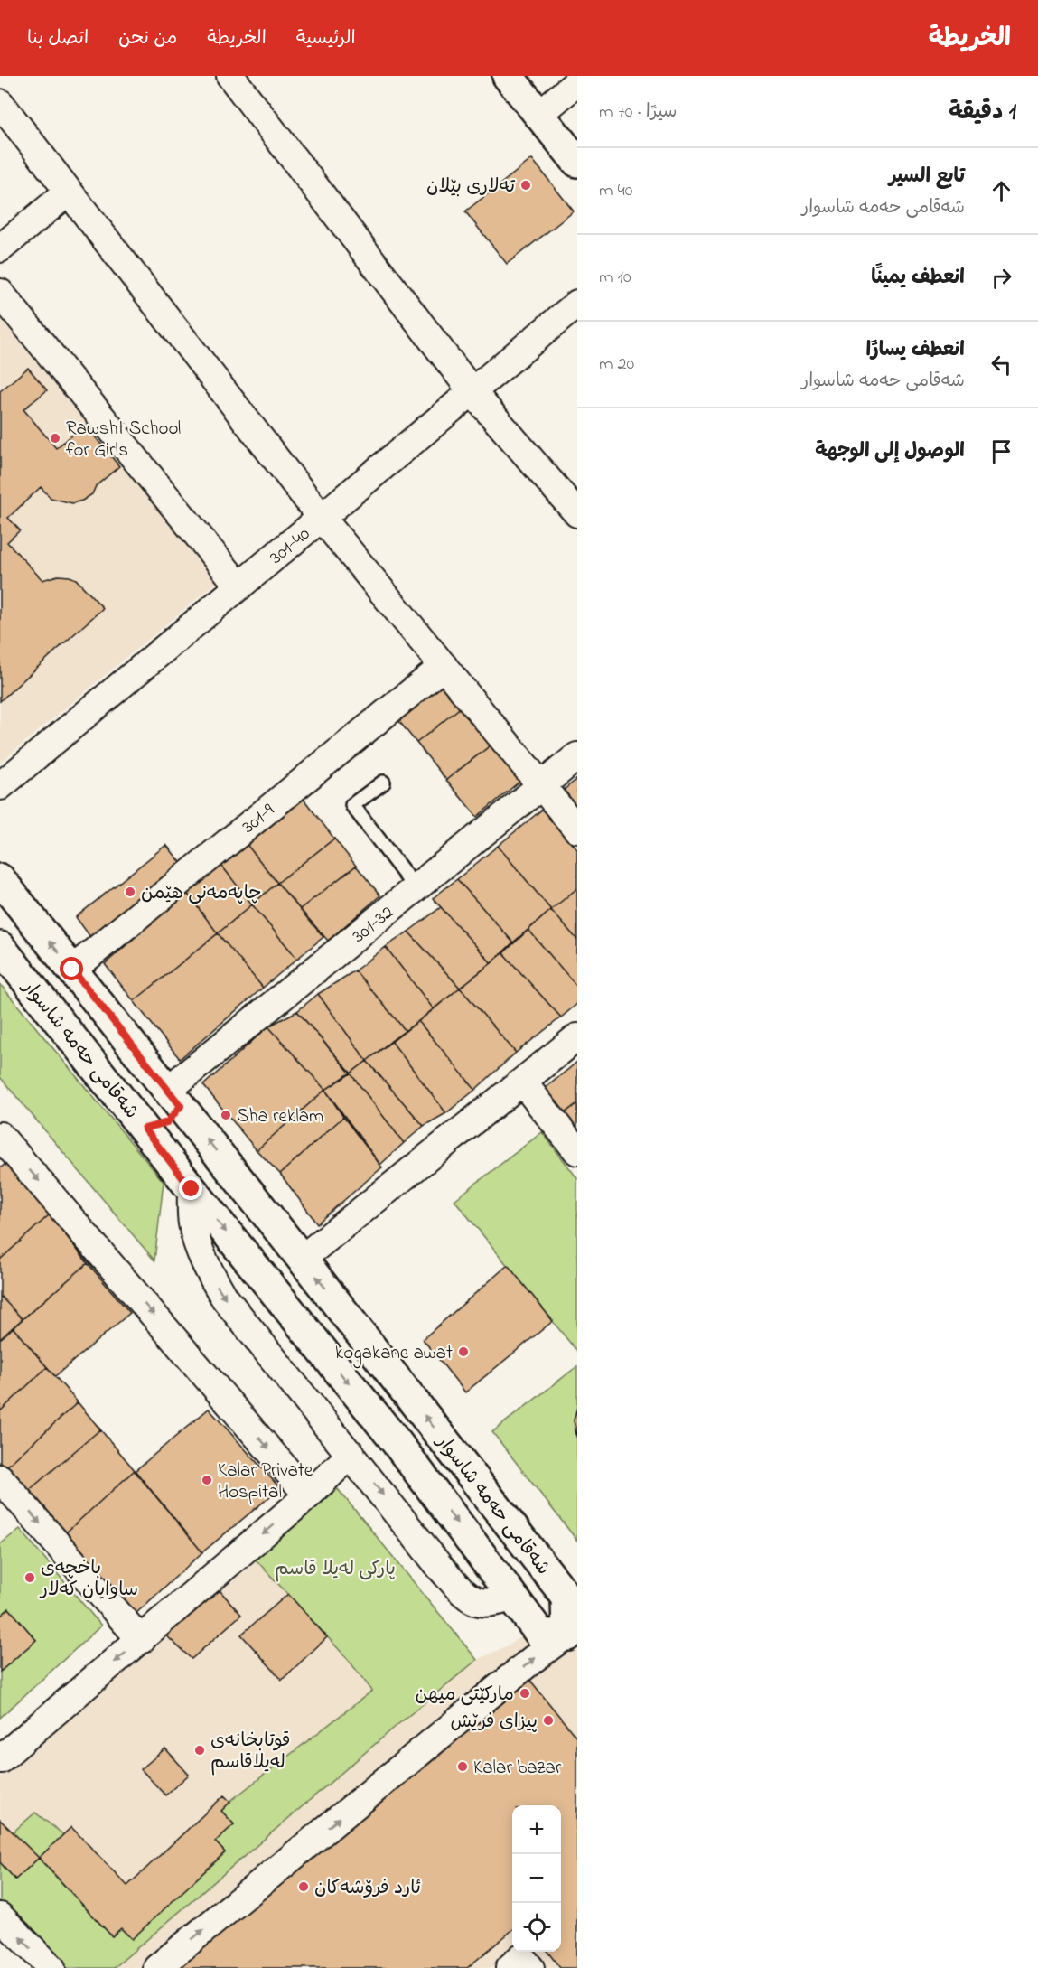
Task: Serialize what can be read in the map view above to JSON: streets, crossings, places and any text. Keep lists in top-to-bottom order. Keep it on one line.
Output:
{"streets":{"main road":["شەقامی حەمە شاسوار"],"street":["301-40","301-9","301-32"]},"crossings":[["301-9","شەقامی حەمە شاسوار"],["301-32","شەقامی حەمە شاسوار"]],"parks":["پارکی لەیلا قاسم"],"places":["تەلاری بێلان","Rawsht School for Girls","چاپەمەنی هێمن","Sha reklam","kogakane awat","Kalar Private Hospital","باخچەی ساوایان کەلار","مارکێتی میهن","پیزای فرێش","قوتابخانەی لەیلاقاسم","Kalar bazar","ئارد فرۆشەکان"],"page":{"header":"الخريطة","nav":["الرئيسية","الخريطة","من نحن","اتصل بنا"],"heading":["1 دقيقة","سيرًا · 70 m"],"list":[["تابع السير","شەقامی حەمە شاسوار","40 m"],["انعطف يمينًا","10 m"],["انعطف يسارًا","شەقامی حەمە شاسوار","20 m"],"الوصول إلى الوجهة"],"map_buttons":["+","−"]}}
